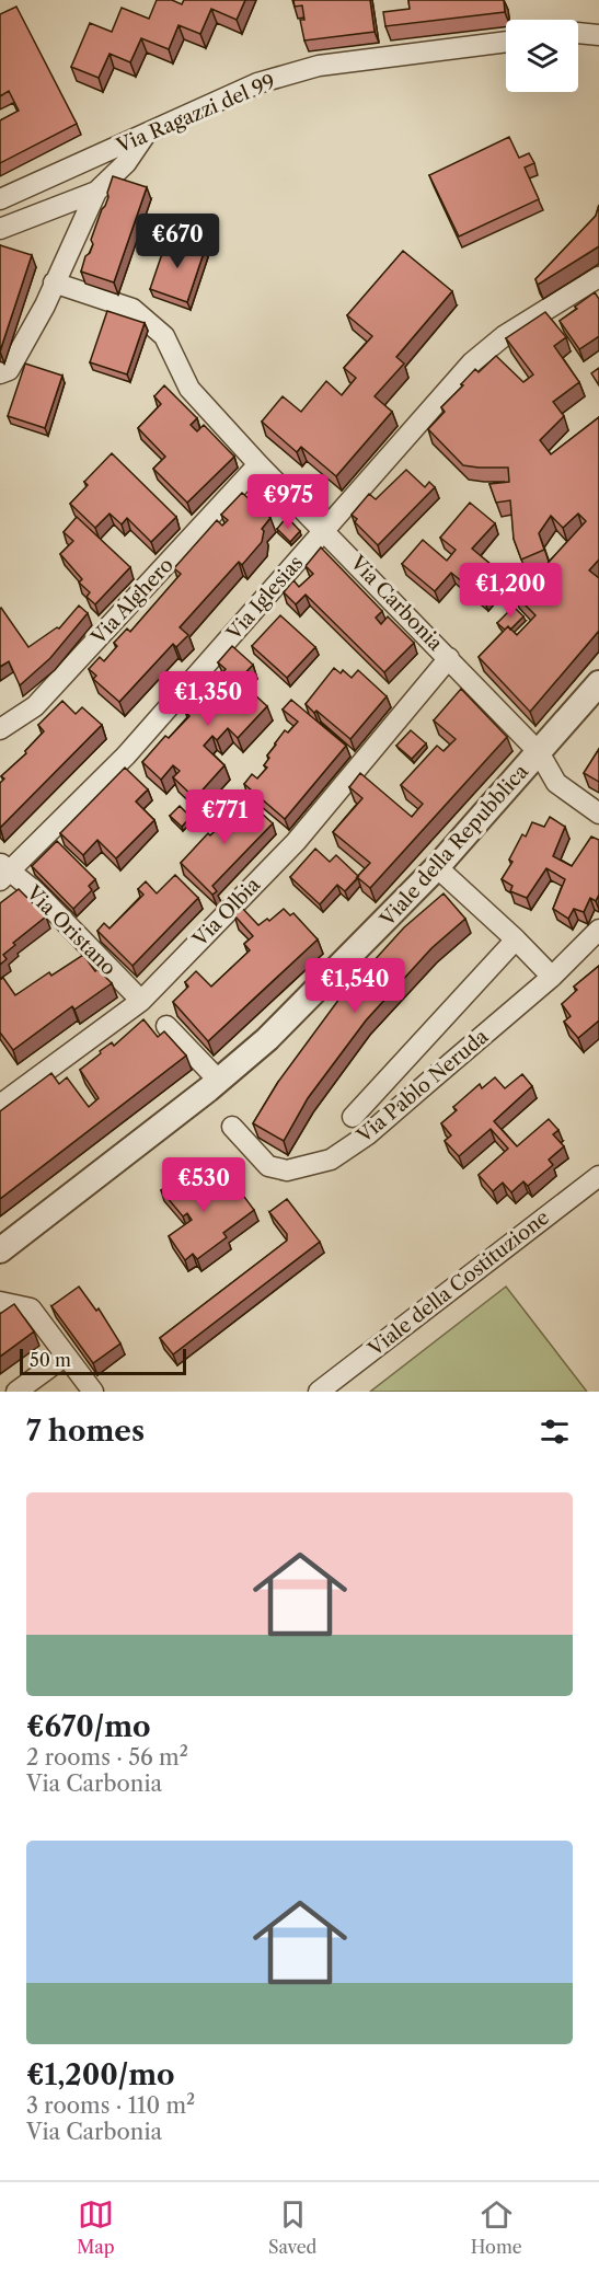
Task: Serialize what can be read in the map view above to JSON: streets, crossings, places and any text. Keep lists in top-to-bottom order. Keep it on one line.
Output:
{"streets":{"street":["Via Ragazzi del 99","Via Iglesias","Via Alghero","Via Carbonia","Viale della Repubblica","Via Olbia","Via Oristano","Via Pablo Neruda","Viale della Costituzione"]},"crossings":[["Via Iglesias","Via Carbonia"],["Via Iglesias","Via Oristano"],["Via Alghero","Via Carbonia"],["Via Carbonia","Viale della Repubblica"],["Via Carbonia","Via Olbia"],["Via Olbia","Via Oristano"]],"scale_bar":"50 m","page":{"price":["€670","€975","€1,200","€1,350","€771","€1,540","€530"],"scale":"50 m","heading":"7 homes","list":[{"name":"€670/mo","note":"2 rooms · 56 m² · Via Carbonia"},{"name":"€1,200/mo","note":"3 rooms · 110 m² · Via Carbonia"}],"tabs":["Map","Saved","Home"]}}
